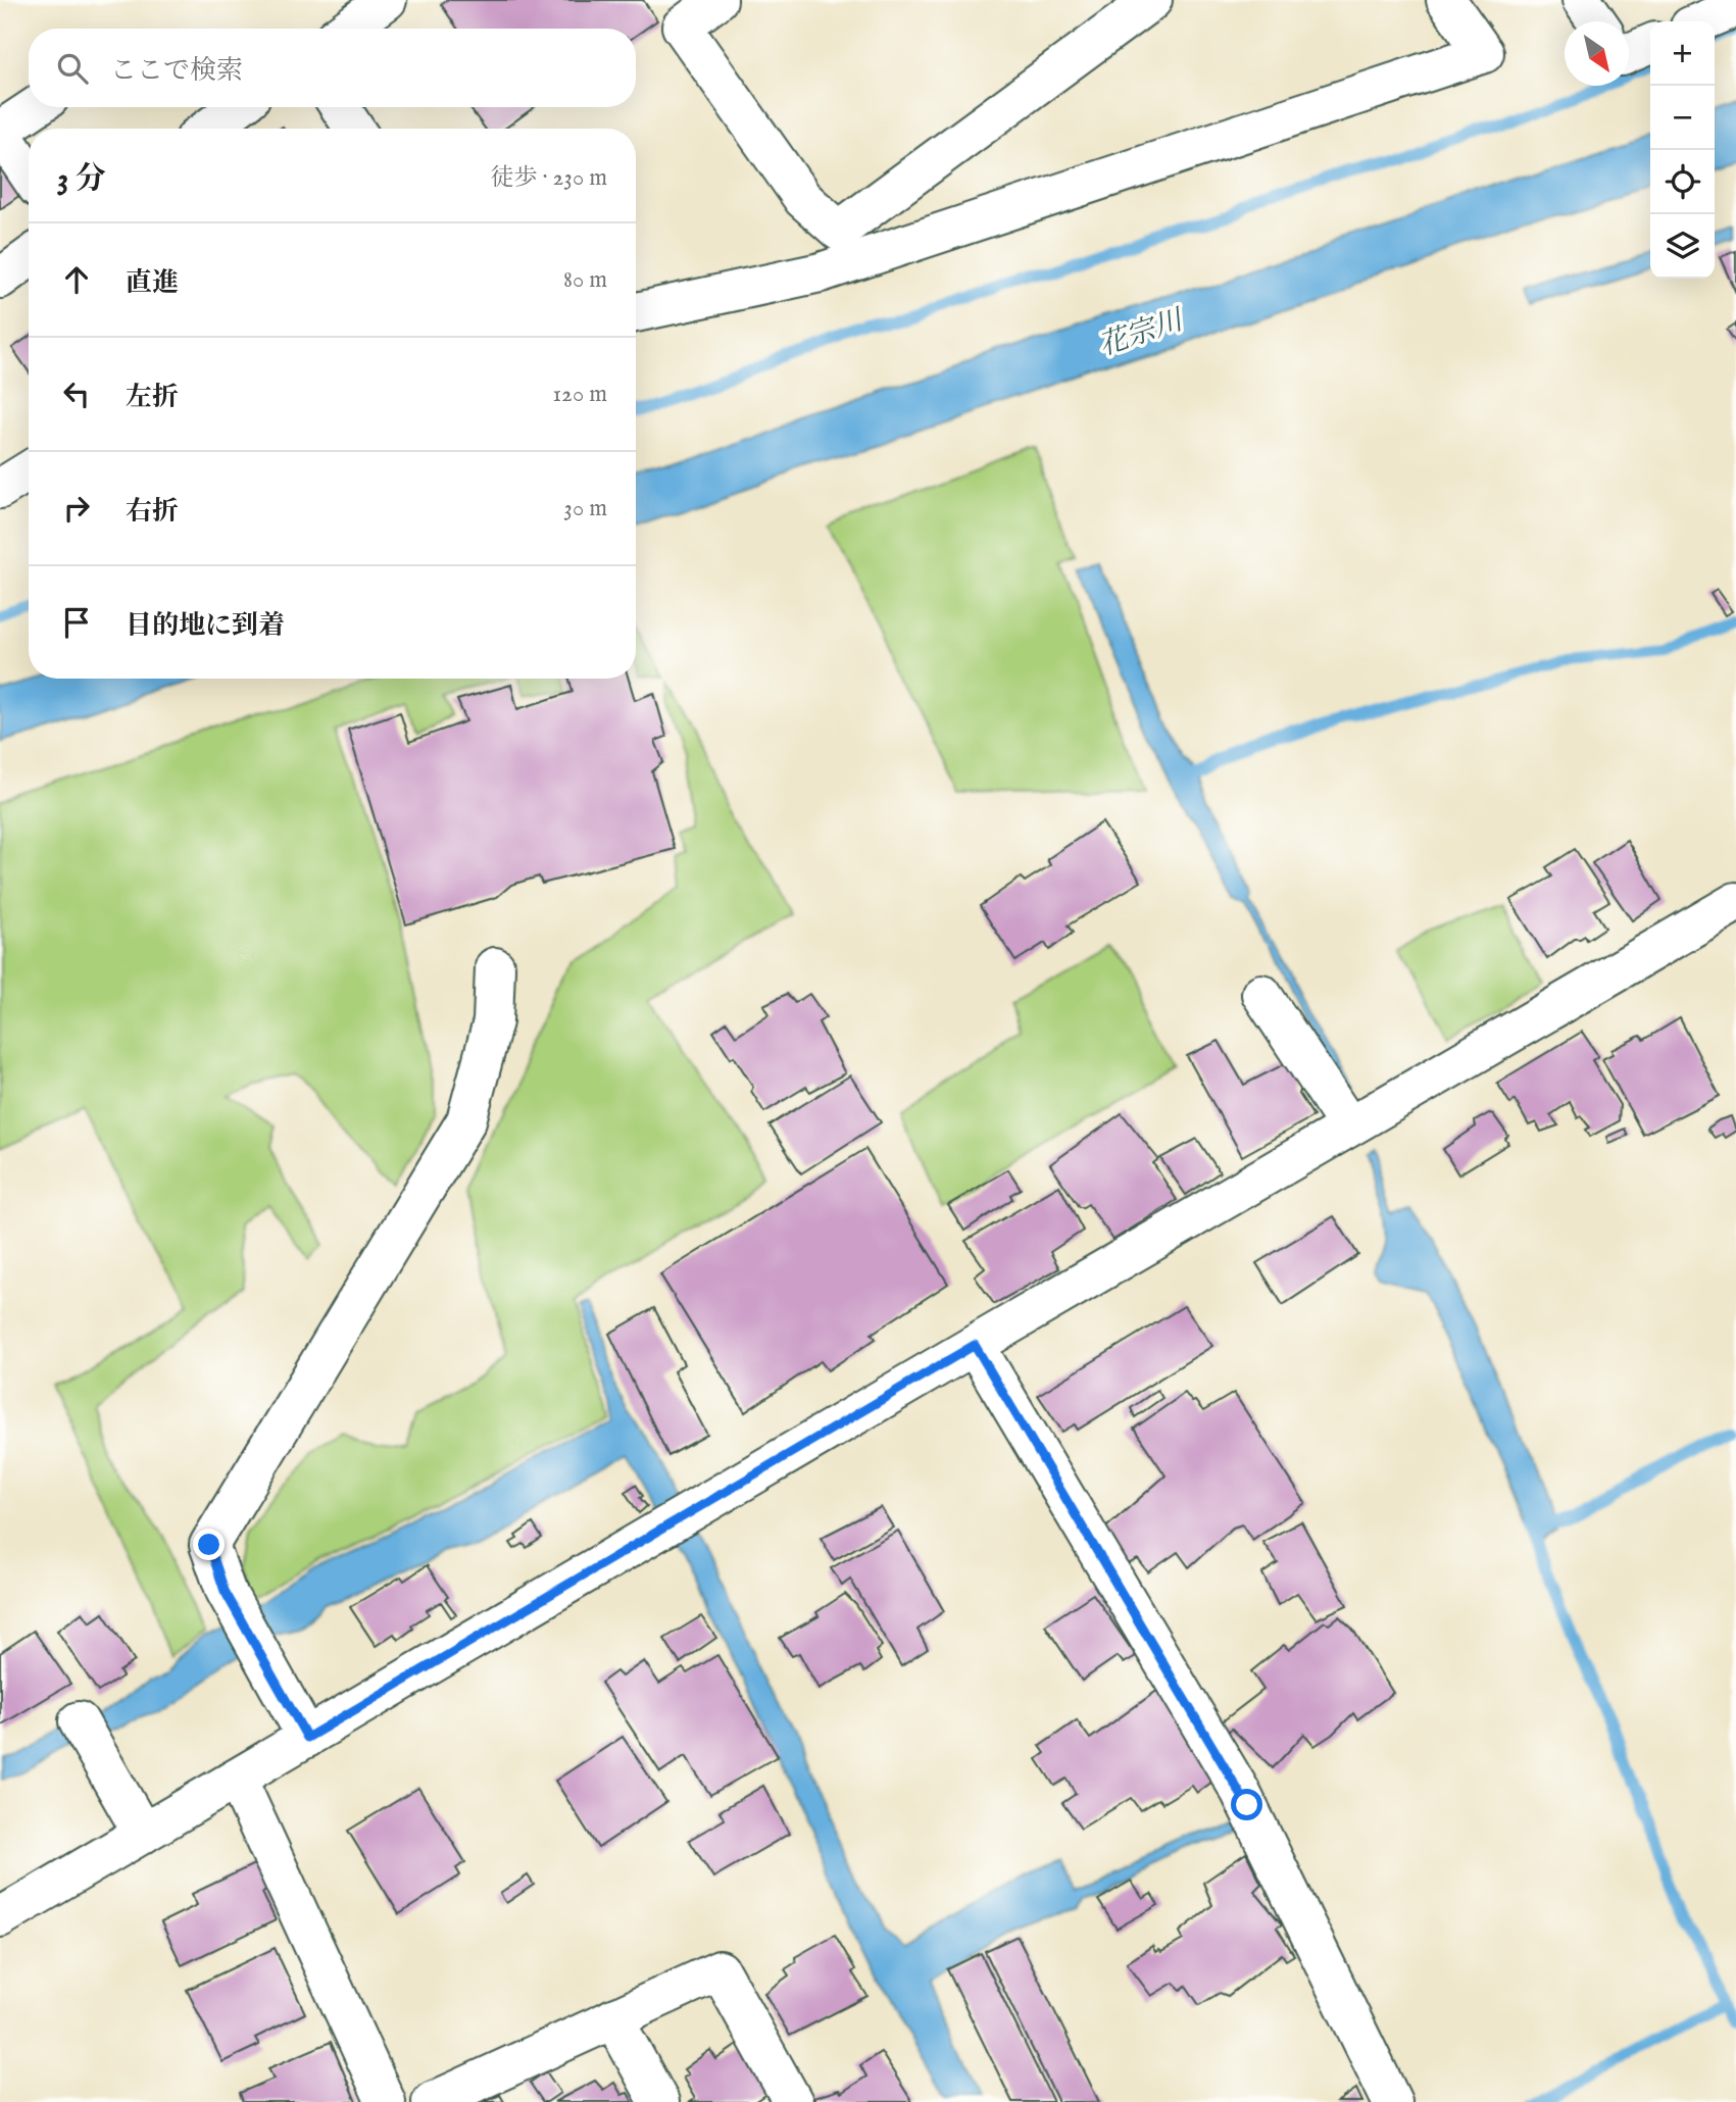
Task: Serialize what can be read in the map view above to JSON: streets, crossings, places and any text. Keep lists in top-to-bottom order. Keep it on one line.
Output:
{"water":["花宗川"],"north":"bottom right","page":{"map_buttons":["+","−"],"search":"ここで検索","heading":["3 分","徒歩 · 230 m"],"list":[["直進","80 m"],["左折","120 m"],["右折","30 m"],"目的地に到着"]}}
